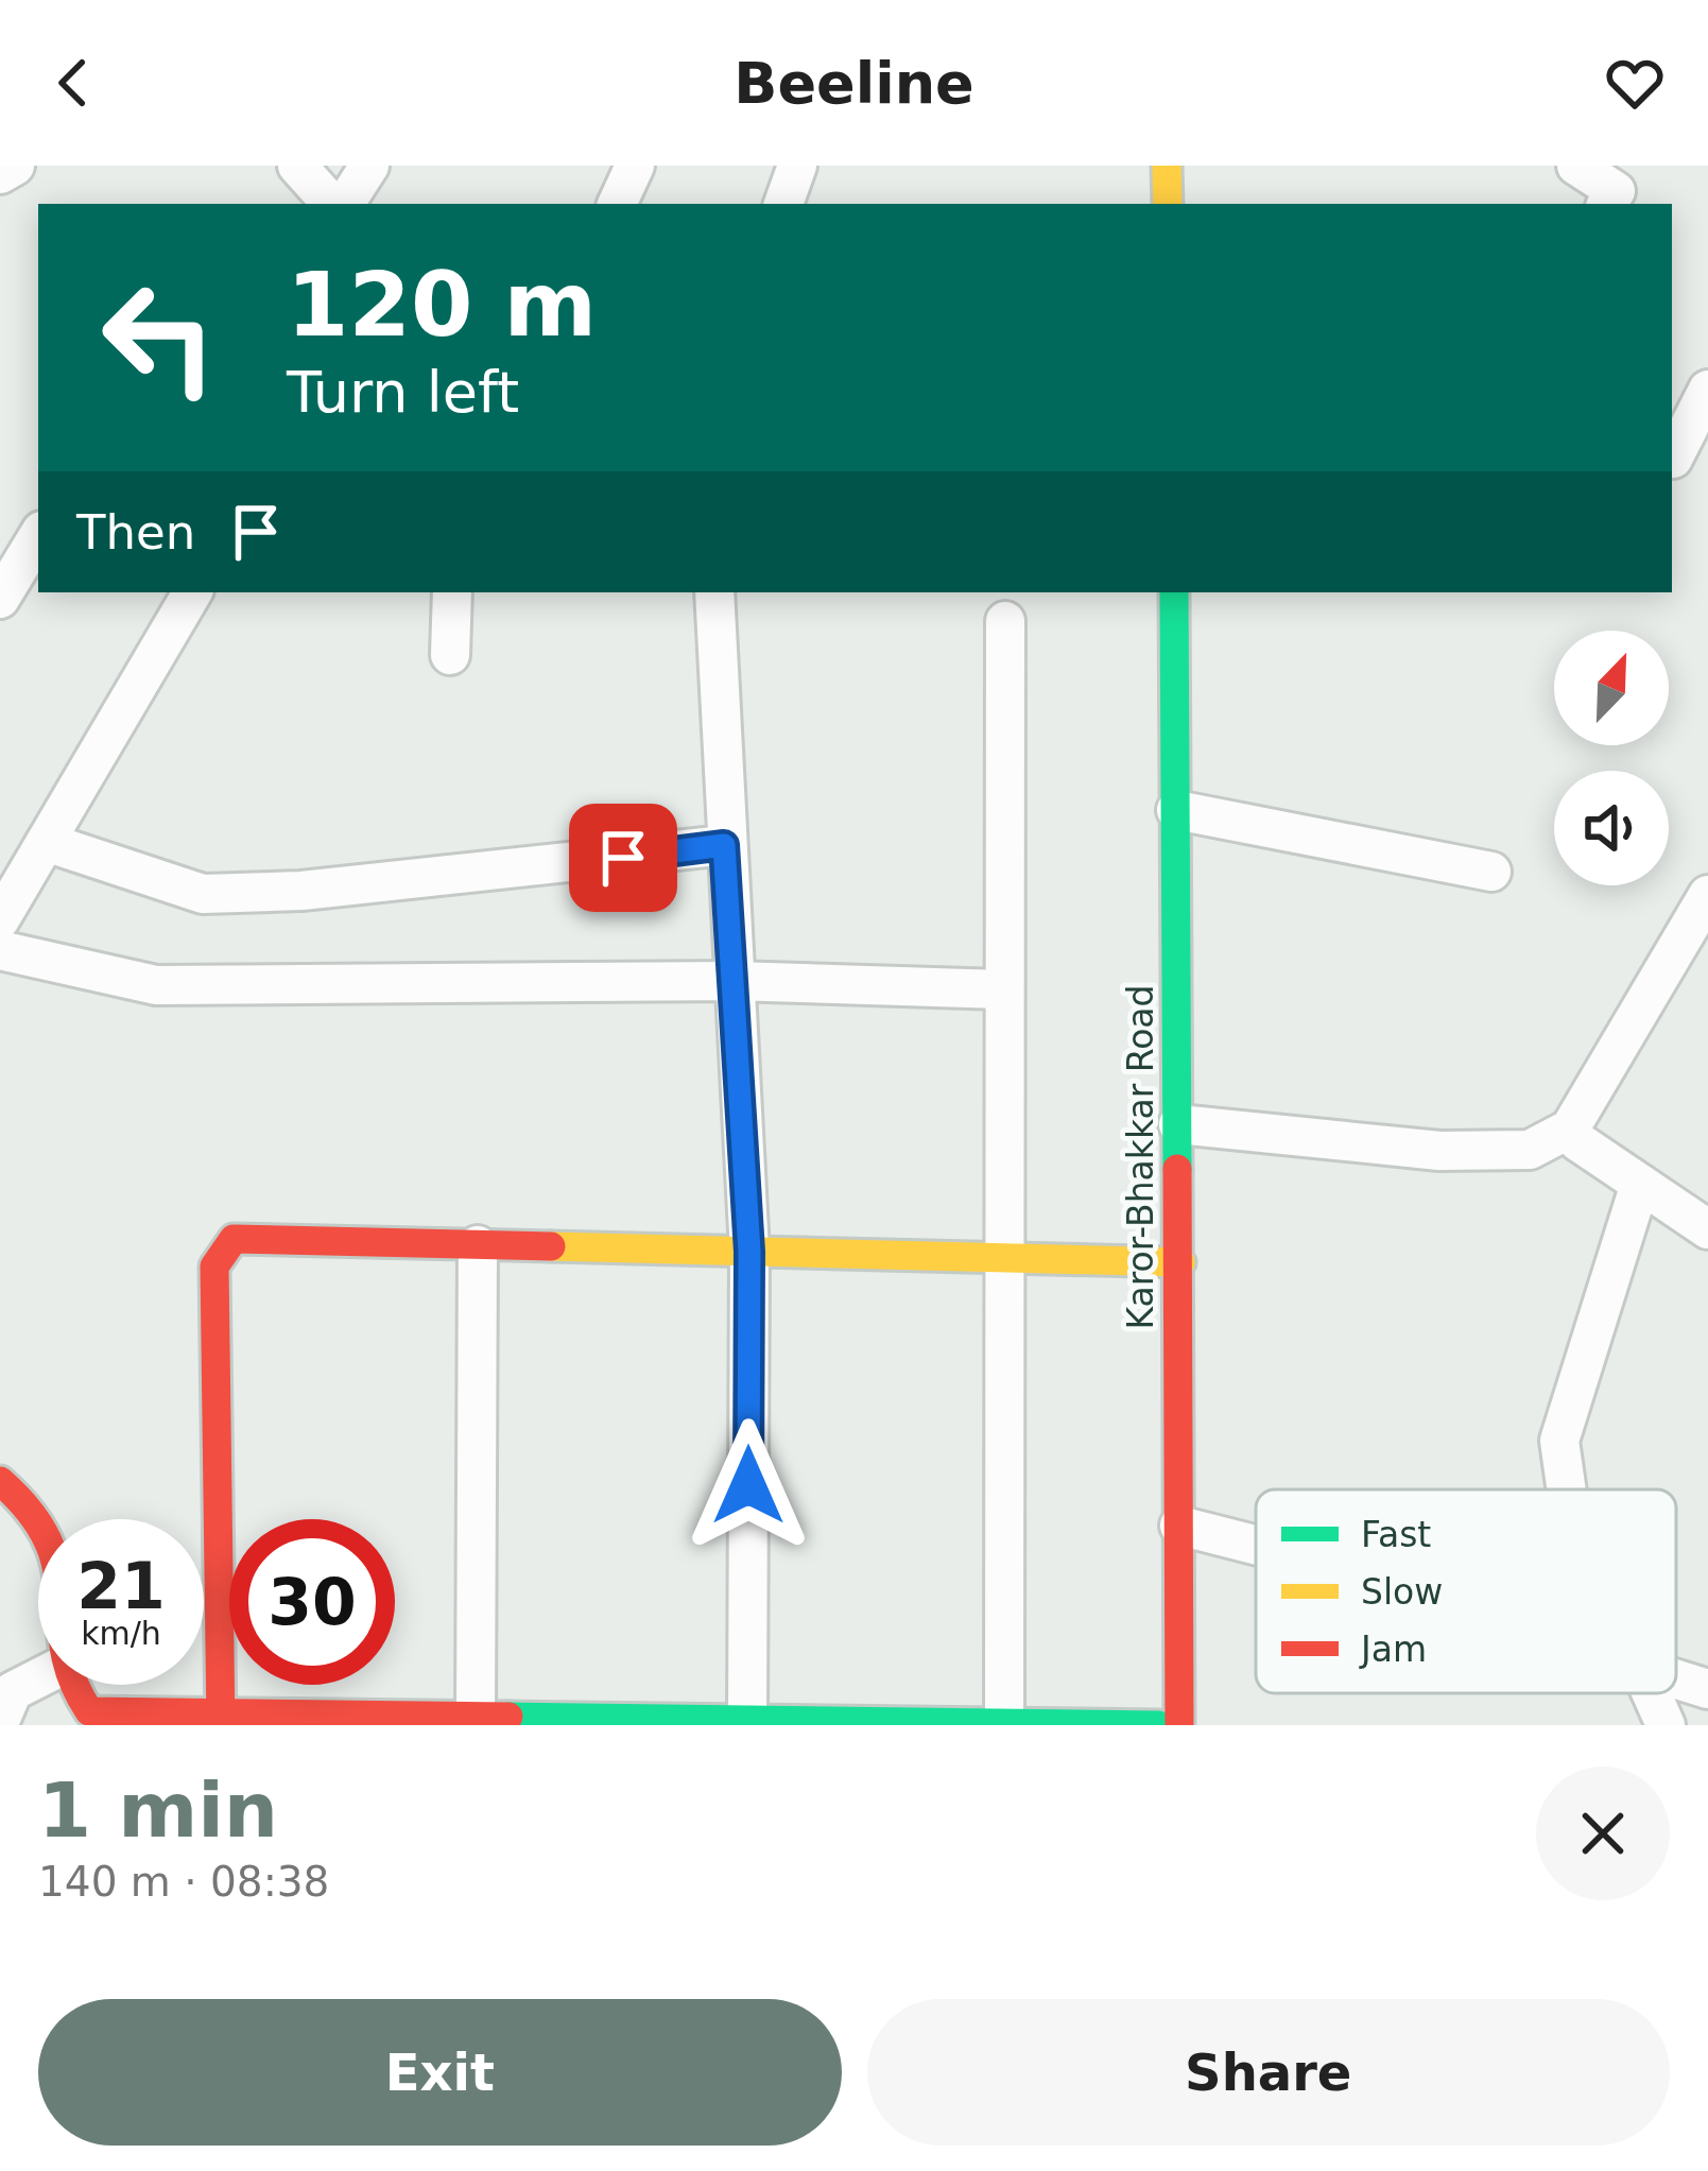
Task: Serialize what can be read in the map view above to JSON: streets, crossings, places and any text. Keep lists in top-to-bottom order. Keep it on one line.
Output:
{"streets":{"street":["Karor-Bhakkar Road"]},"legend":["Fast","Slow","Jam"],"north":"top right","page":{"header":"Beeline","turn":["120 m","Turn left"],"then":"Then","speed":"21 km/h","limit":"30","heading":["1 min","140 m · 08:38"],"buttons":["Exit","Share"]}}
